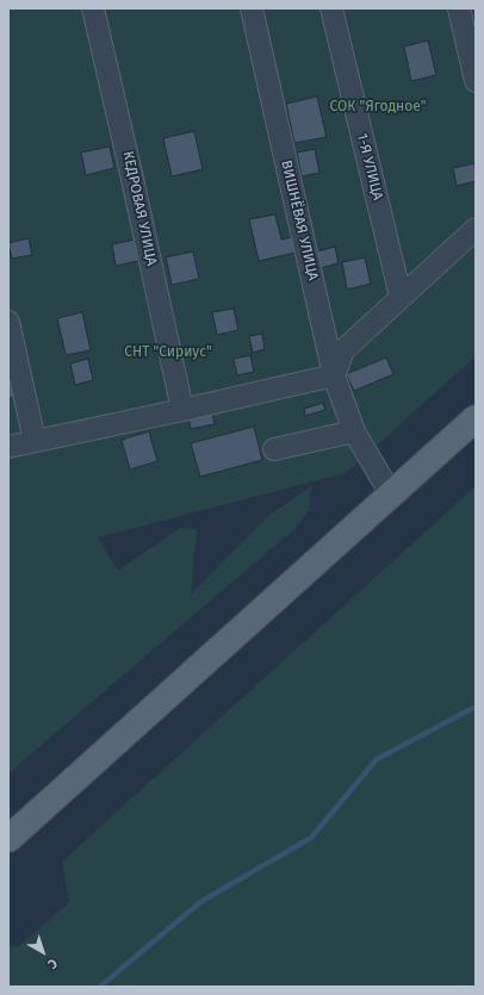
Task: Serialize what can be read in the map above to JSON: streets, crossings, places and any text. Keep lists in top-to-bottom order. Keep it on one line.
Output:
{"streets":{"street":["1-Я УЛИЦА","КЕДРОВАЯ УЛИЦА","ВИШНЁВАЯ УЛИЦА"]},"parks":["СОК \"Ягодное\"","СНТ \"Сириус\""],"north":"bottom right"}
